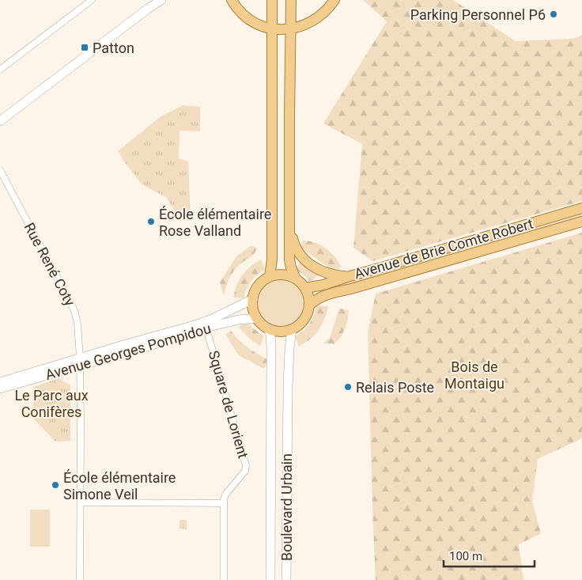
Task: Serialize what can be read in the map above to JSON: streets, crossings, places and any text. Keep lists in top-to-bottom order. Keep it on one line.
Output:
{"streets":{"main road":["Avenue de Brie Comte Robert","Avenue Georges Pompidou","Boulevard Urbain"],"street":["Rue René Coty","Square de Lorient"]},"crossings":[["Avenue de Brie Comte Robert","Avenue Georges Pompidou"],["Avenue de Brie Comte Robert","Boulevard Urbain"],["Rue René Coty","Avenue Georges Pompidou"],["Avenue Georges Pompidou","Square de Lorient"],["Avenue Georges Pompidou","Boulevard Urbain"]],"parks":["Bois de Montaigu","Le Parc aux Conifères"],"places":{"other":["Parking Personnel P6","École élémentaire Rose Valland","Relais Poste","École élémentaire Simone Veil"],"transit":["Patton"]},"scale_bar":"100 m"}
